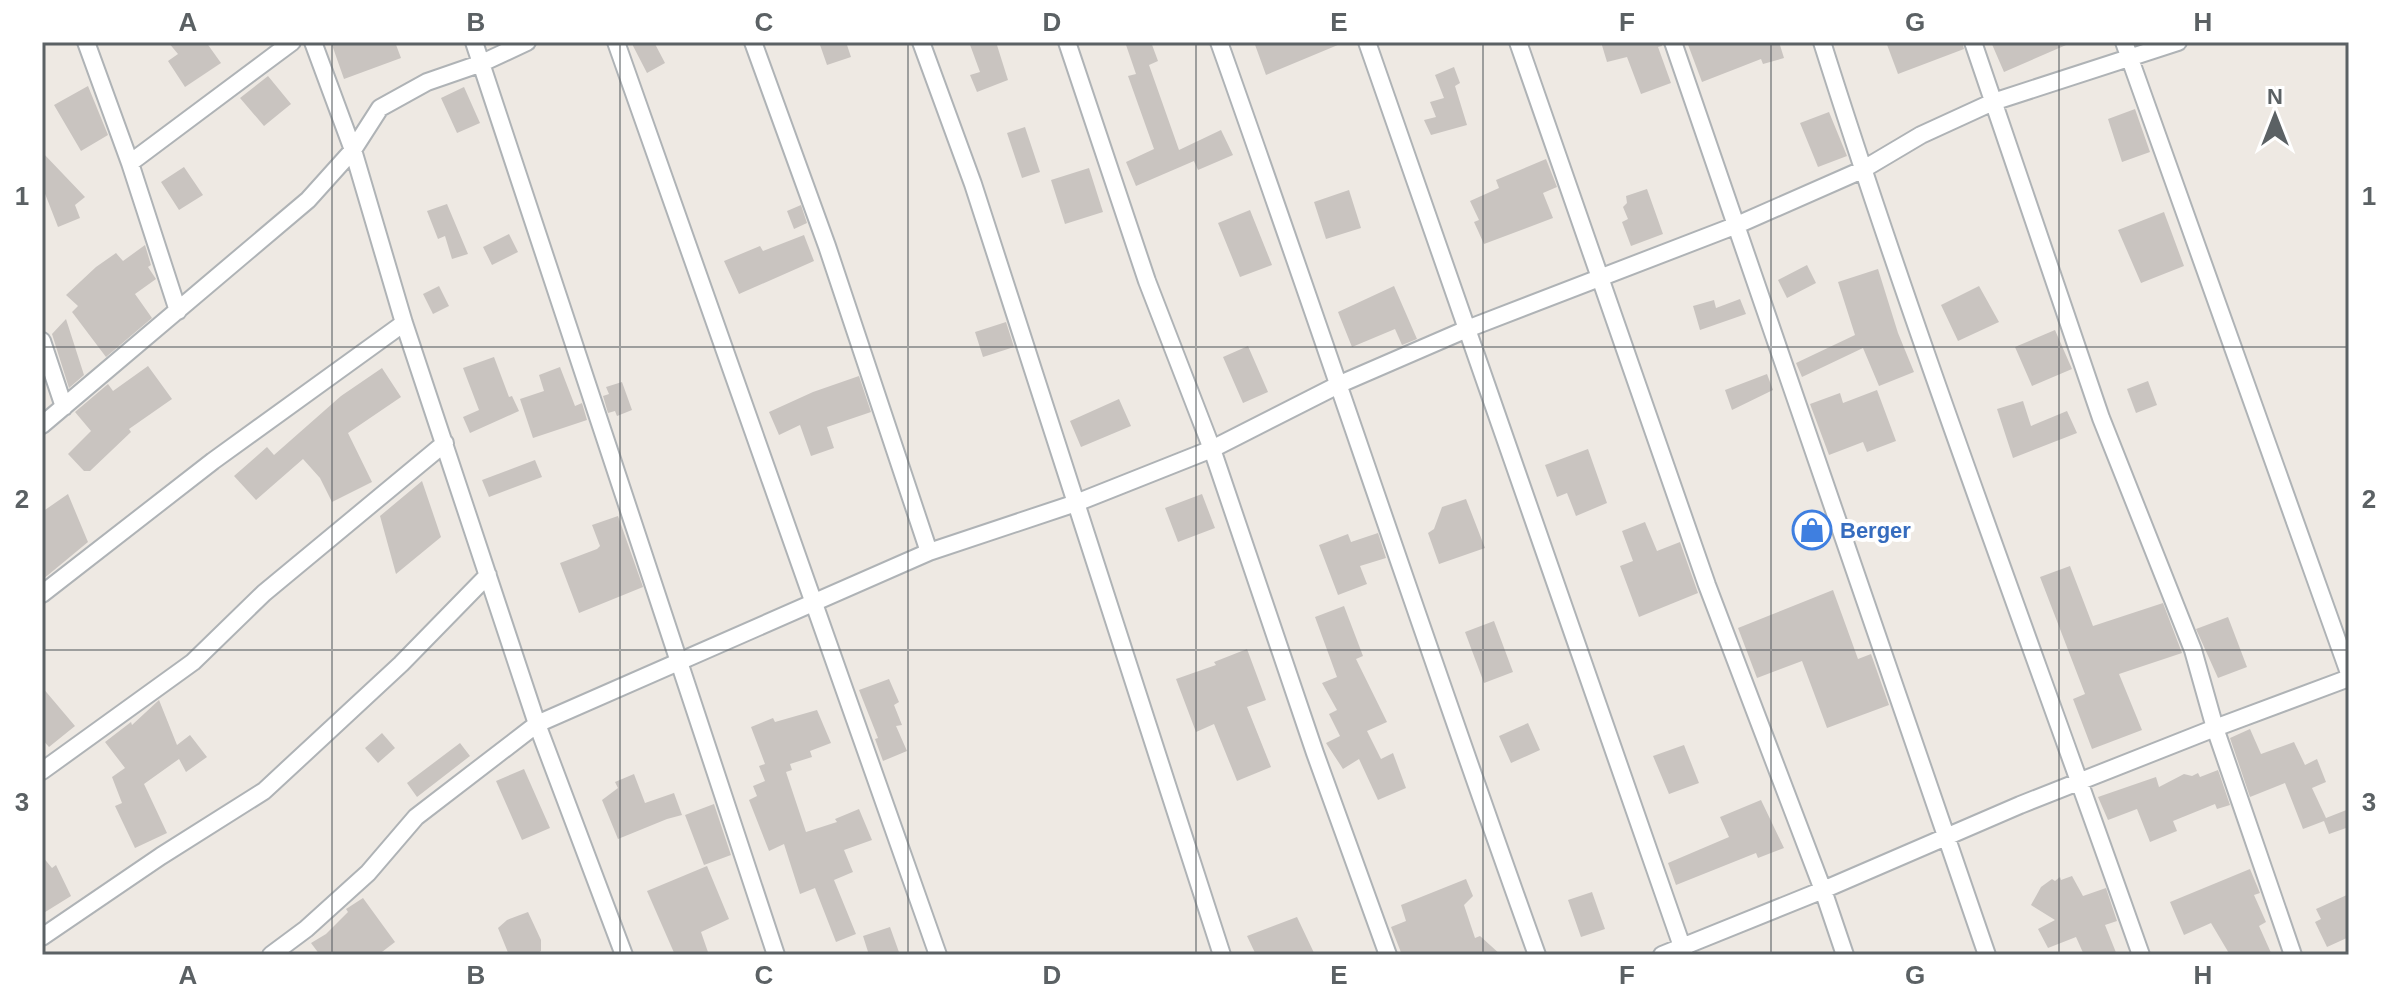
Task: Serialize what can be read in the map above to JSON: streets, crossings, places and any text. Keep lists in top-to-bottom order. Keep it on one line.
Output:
{"places":{"shop":["Berger"]},"north":"top","grid":{"columns":["A","B","C","D","E","F","G","H"],"rows":["1","2","3"]}}
